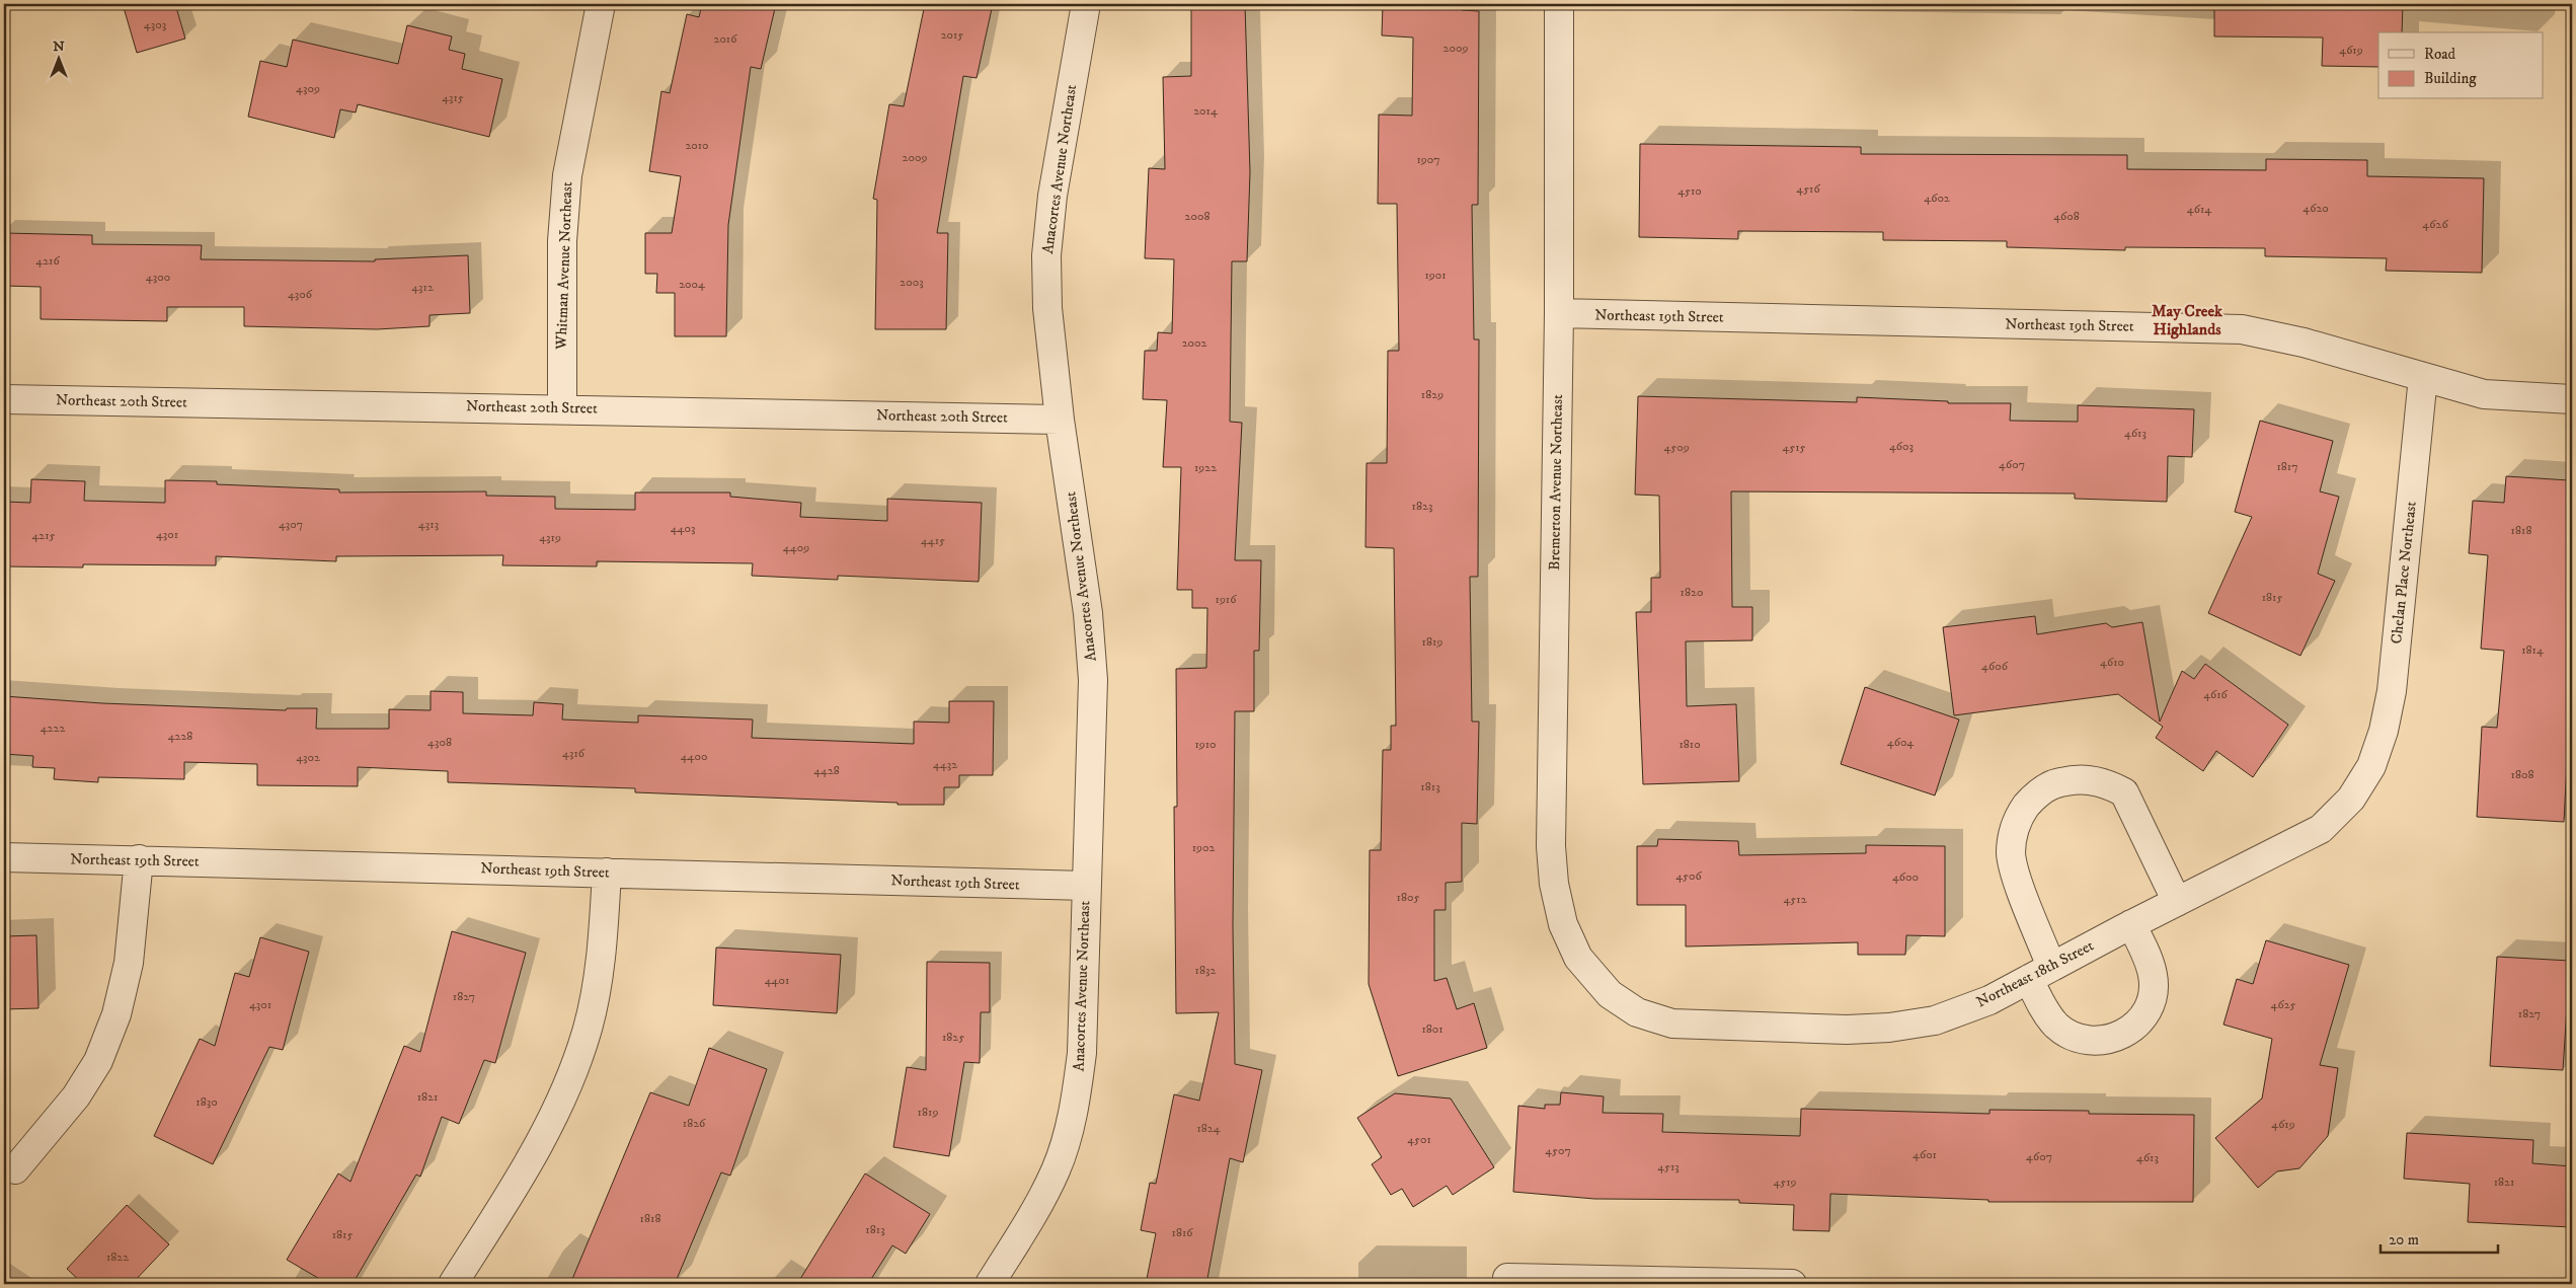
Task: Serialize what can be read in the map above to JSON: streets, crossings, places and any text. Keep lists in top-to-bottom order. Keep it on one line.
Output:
{"streets":{"street":["Anacortes Avenue Northeast","Whitman Avenue Northeast","Northeast 19th Street","Northeast 20th Street","Bremerton Avenue Northeast","Chelan Place Northeast","Northeast 18th Street"]},"crossings":[["Anacortes Avenue Northeast","Northeast 19th Street"],["Anacortes Avenue Northeast","Northeast 20th Street"],["Whitman Avenue Northeast","Northeast 20th Street"],["Northeast 19th Street","Bremerton Avenue Northeast"],["Northeast 19th Street","Chelan Place Northeast"],["Bremerton Avenue Northeast","Northeast 18th Street"],["Chelan Place Northeast","Northeast 18th Street"]],"districts":["May Creek Highlands"],"house_numbers":["4303","2015","2016","2009","4619","4309","4315","2014","2010","2009","1907","4516","4510","4602","4620","4614","2008","4608","4626","4216","1901","4300","2003","2004","4312","4306","2002","1829","4613","4603","4509","4515","4607","1817","1922","1823","4307","4313","4403","1818","4301","4215","4319","4415","4409","1820","1815","1916","1819","1814","4610","4606","4616","4222","4228","4308","4604","1910","1810","4316","4400","4302","4432","4428","1808","1813","1902","4506","4600","1805","4512","1832","4401","1827","4301","4625","1827","1801","1825","1821","1830","1819","1826","4619","1824","4501","4507","4601","4607","4613","4513","4519","1821","1818","1813","1816","1815","1822"],"legend":["Road","Building"],"scale_bar":"20 m","north":"top"}
